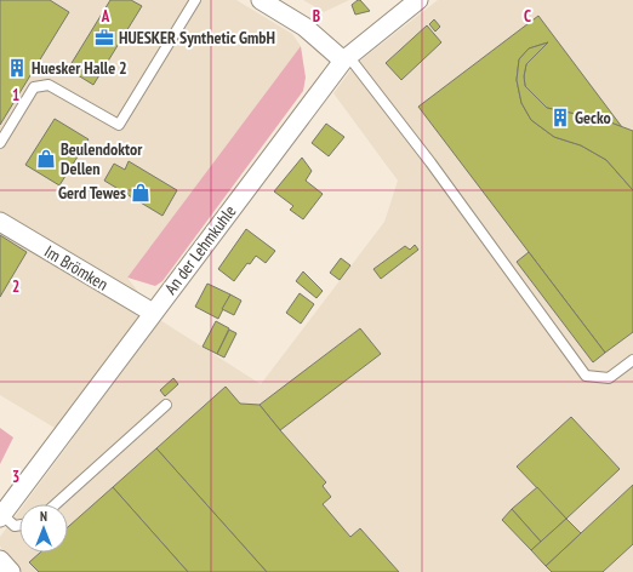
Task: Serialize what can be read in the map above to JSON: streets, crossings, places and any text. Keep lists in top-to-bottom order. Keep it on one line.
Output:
{"streets":{"street":["An der Lehmkuhle","Im Brömken"]},"crossings":[["An der Lehmkuhle","Im Brömken"]],"places":{"office":["HUESKER Synthetic GmbH"],"building":["Huesker Halle 2","Gecko"],"shop":["Beulendoktor Dellen","Gerd Tewes"]},"north":"top","grid":{"columns":["A","B","C"],"rows":["1","2","3"]}}
